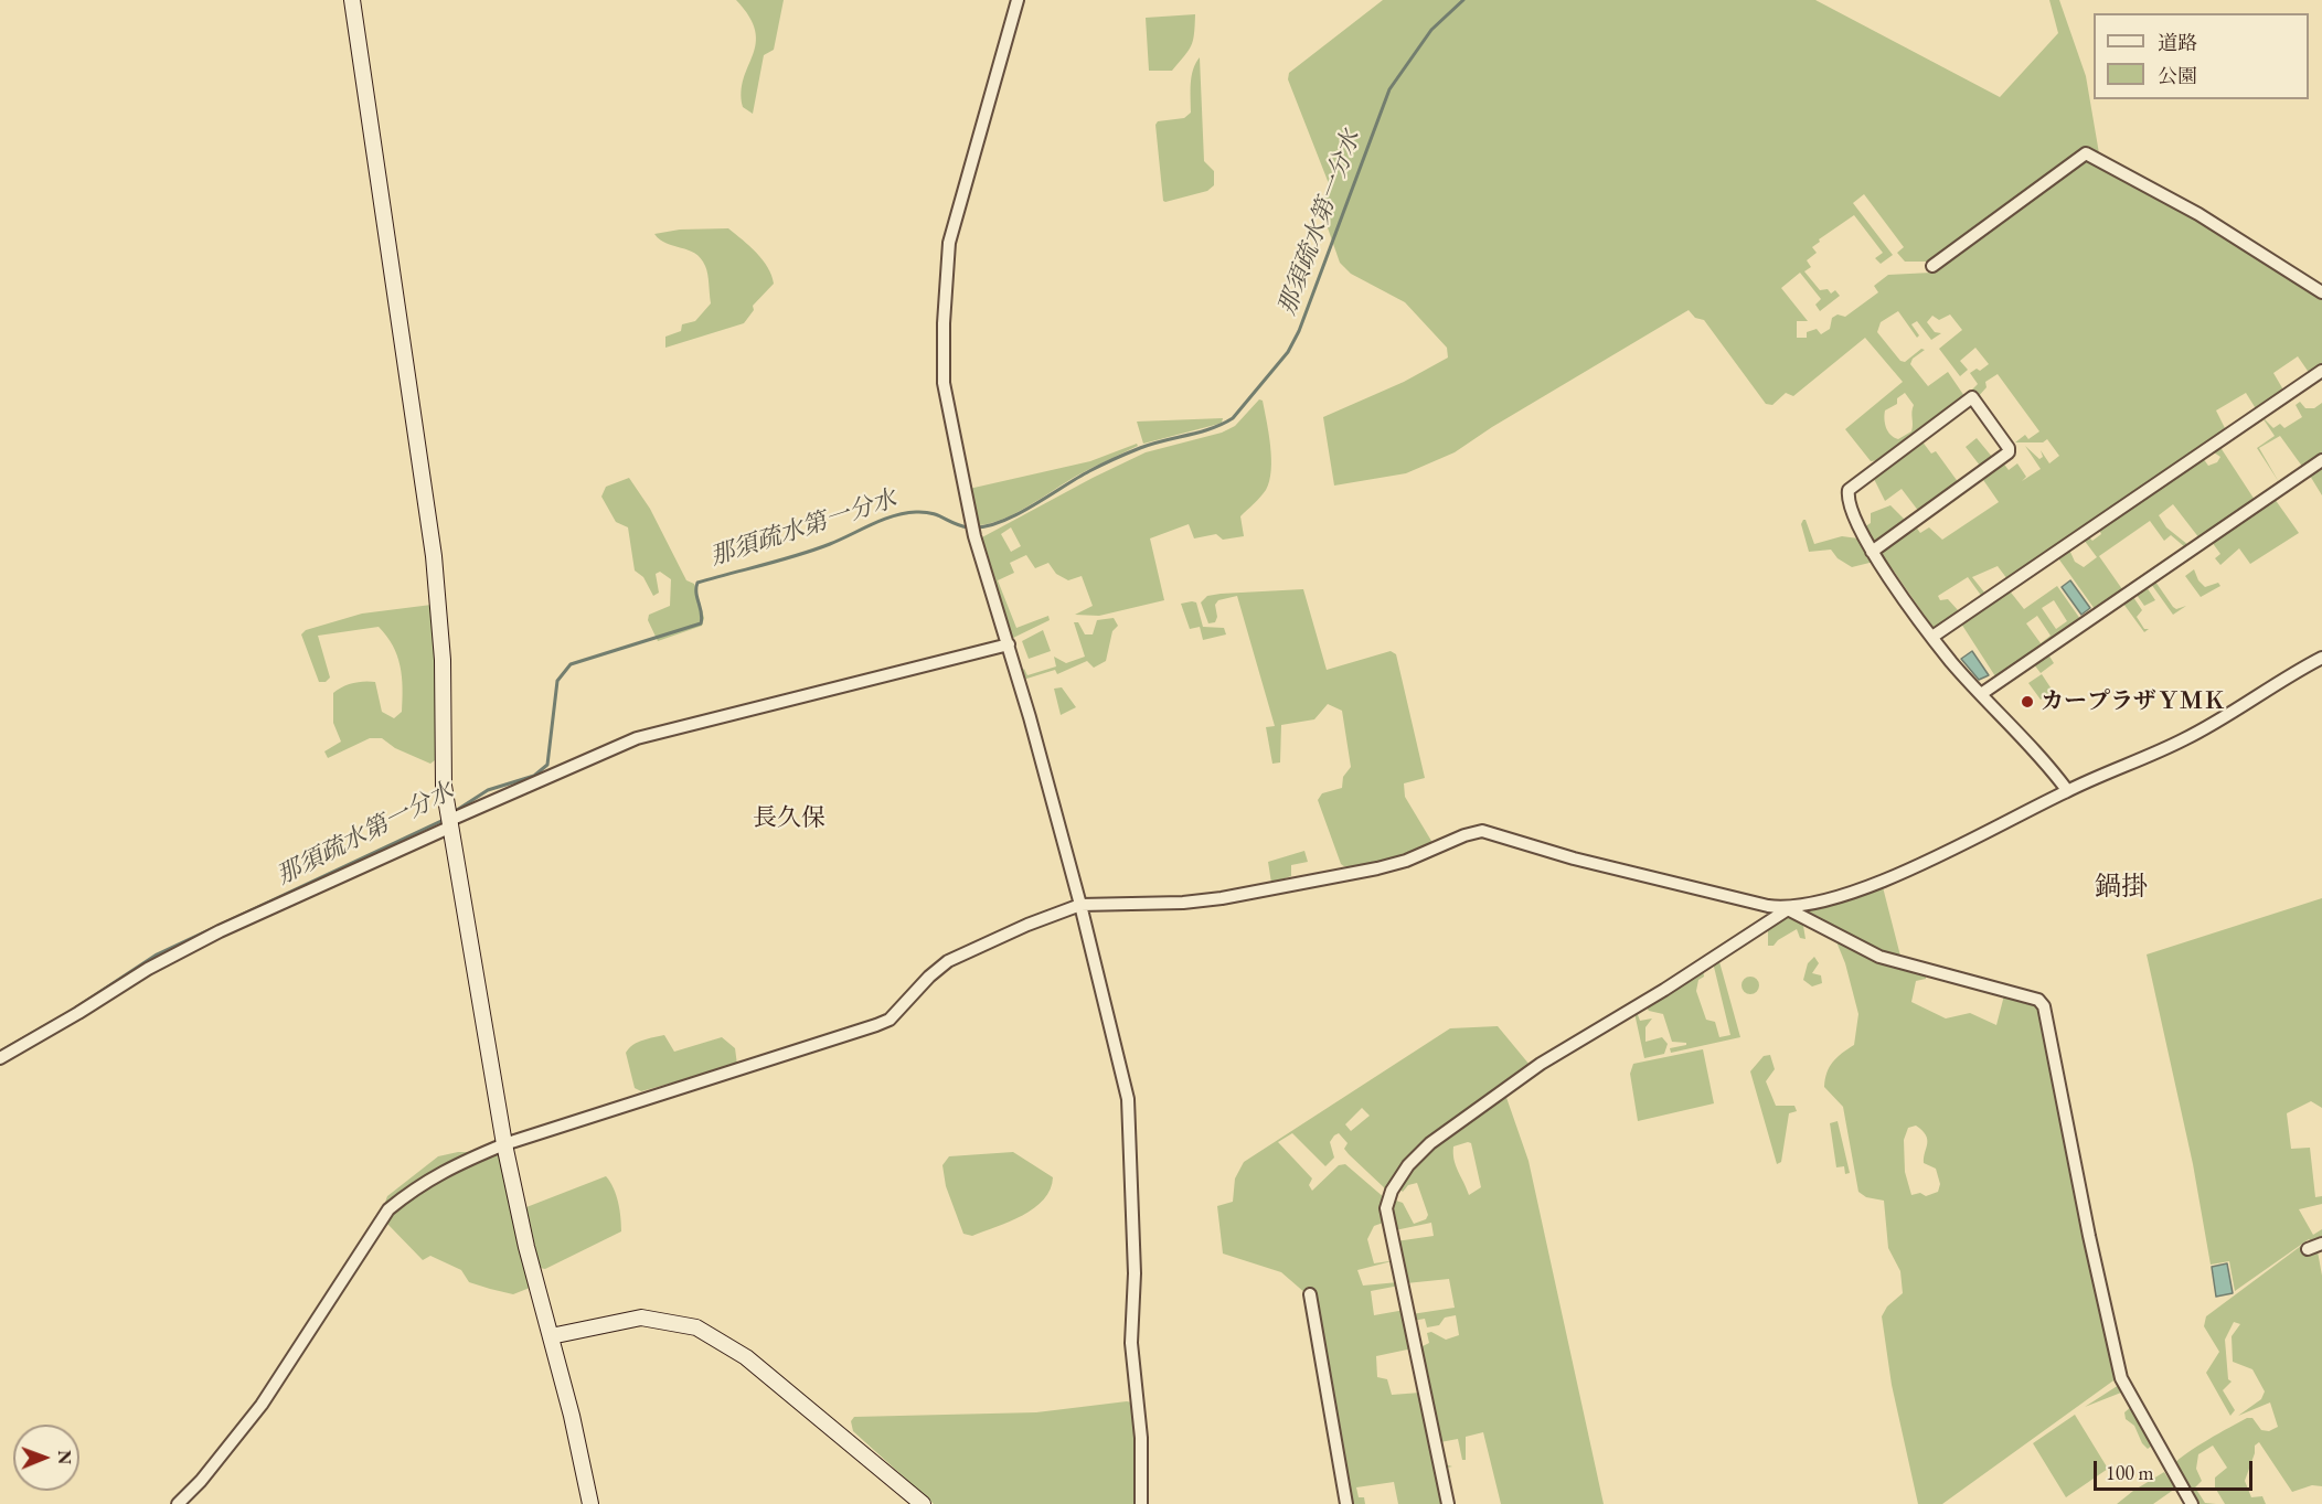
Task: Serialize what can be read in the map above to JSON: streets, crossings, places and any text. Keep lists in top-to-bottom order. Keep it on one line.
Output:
{"districts":["長久保","鍋掛"],"water":["那須疏水第一分水"],"places":["カープラザＹＭＫ"],"legend":["道路","公園"],"scale_bar":"100 m","north":"right"}
